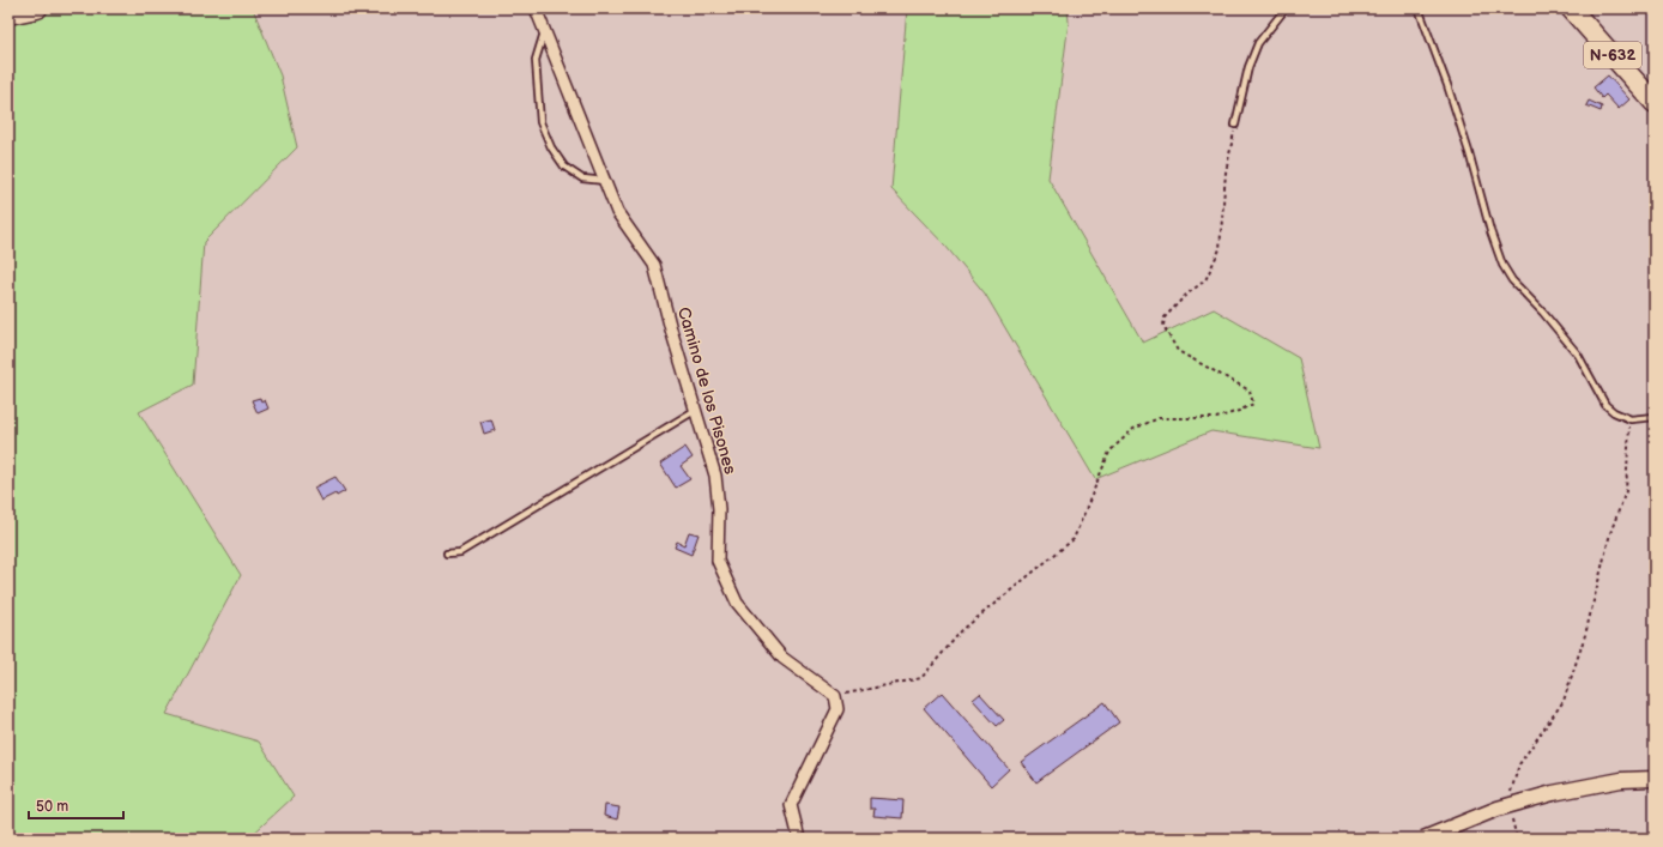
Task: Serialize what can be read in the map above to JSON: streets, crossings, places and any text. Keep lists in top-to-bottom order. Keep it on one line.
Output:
{"streets":{"highway":["N-632"],"street":["Camino de los Pisones"]},"scale_bar":"50 m"}
